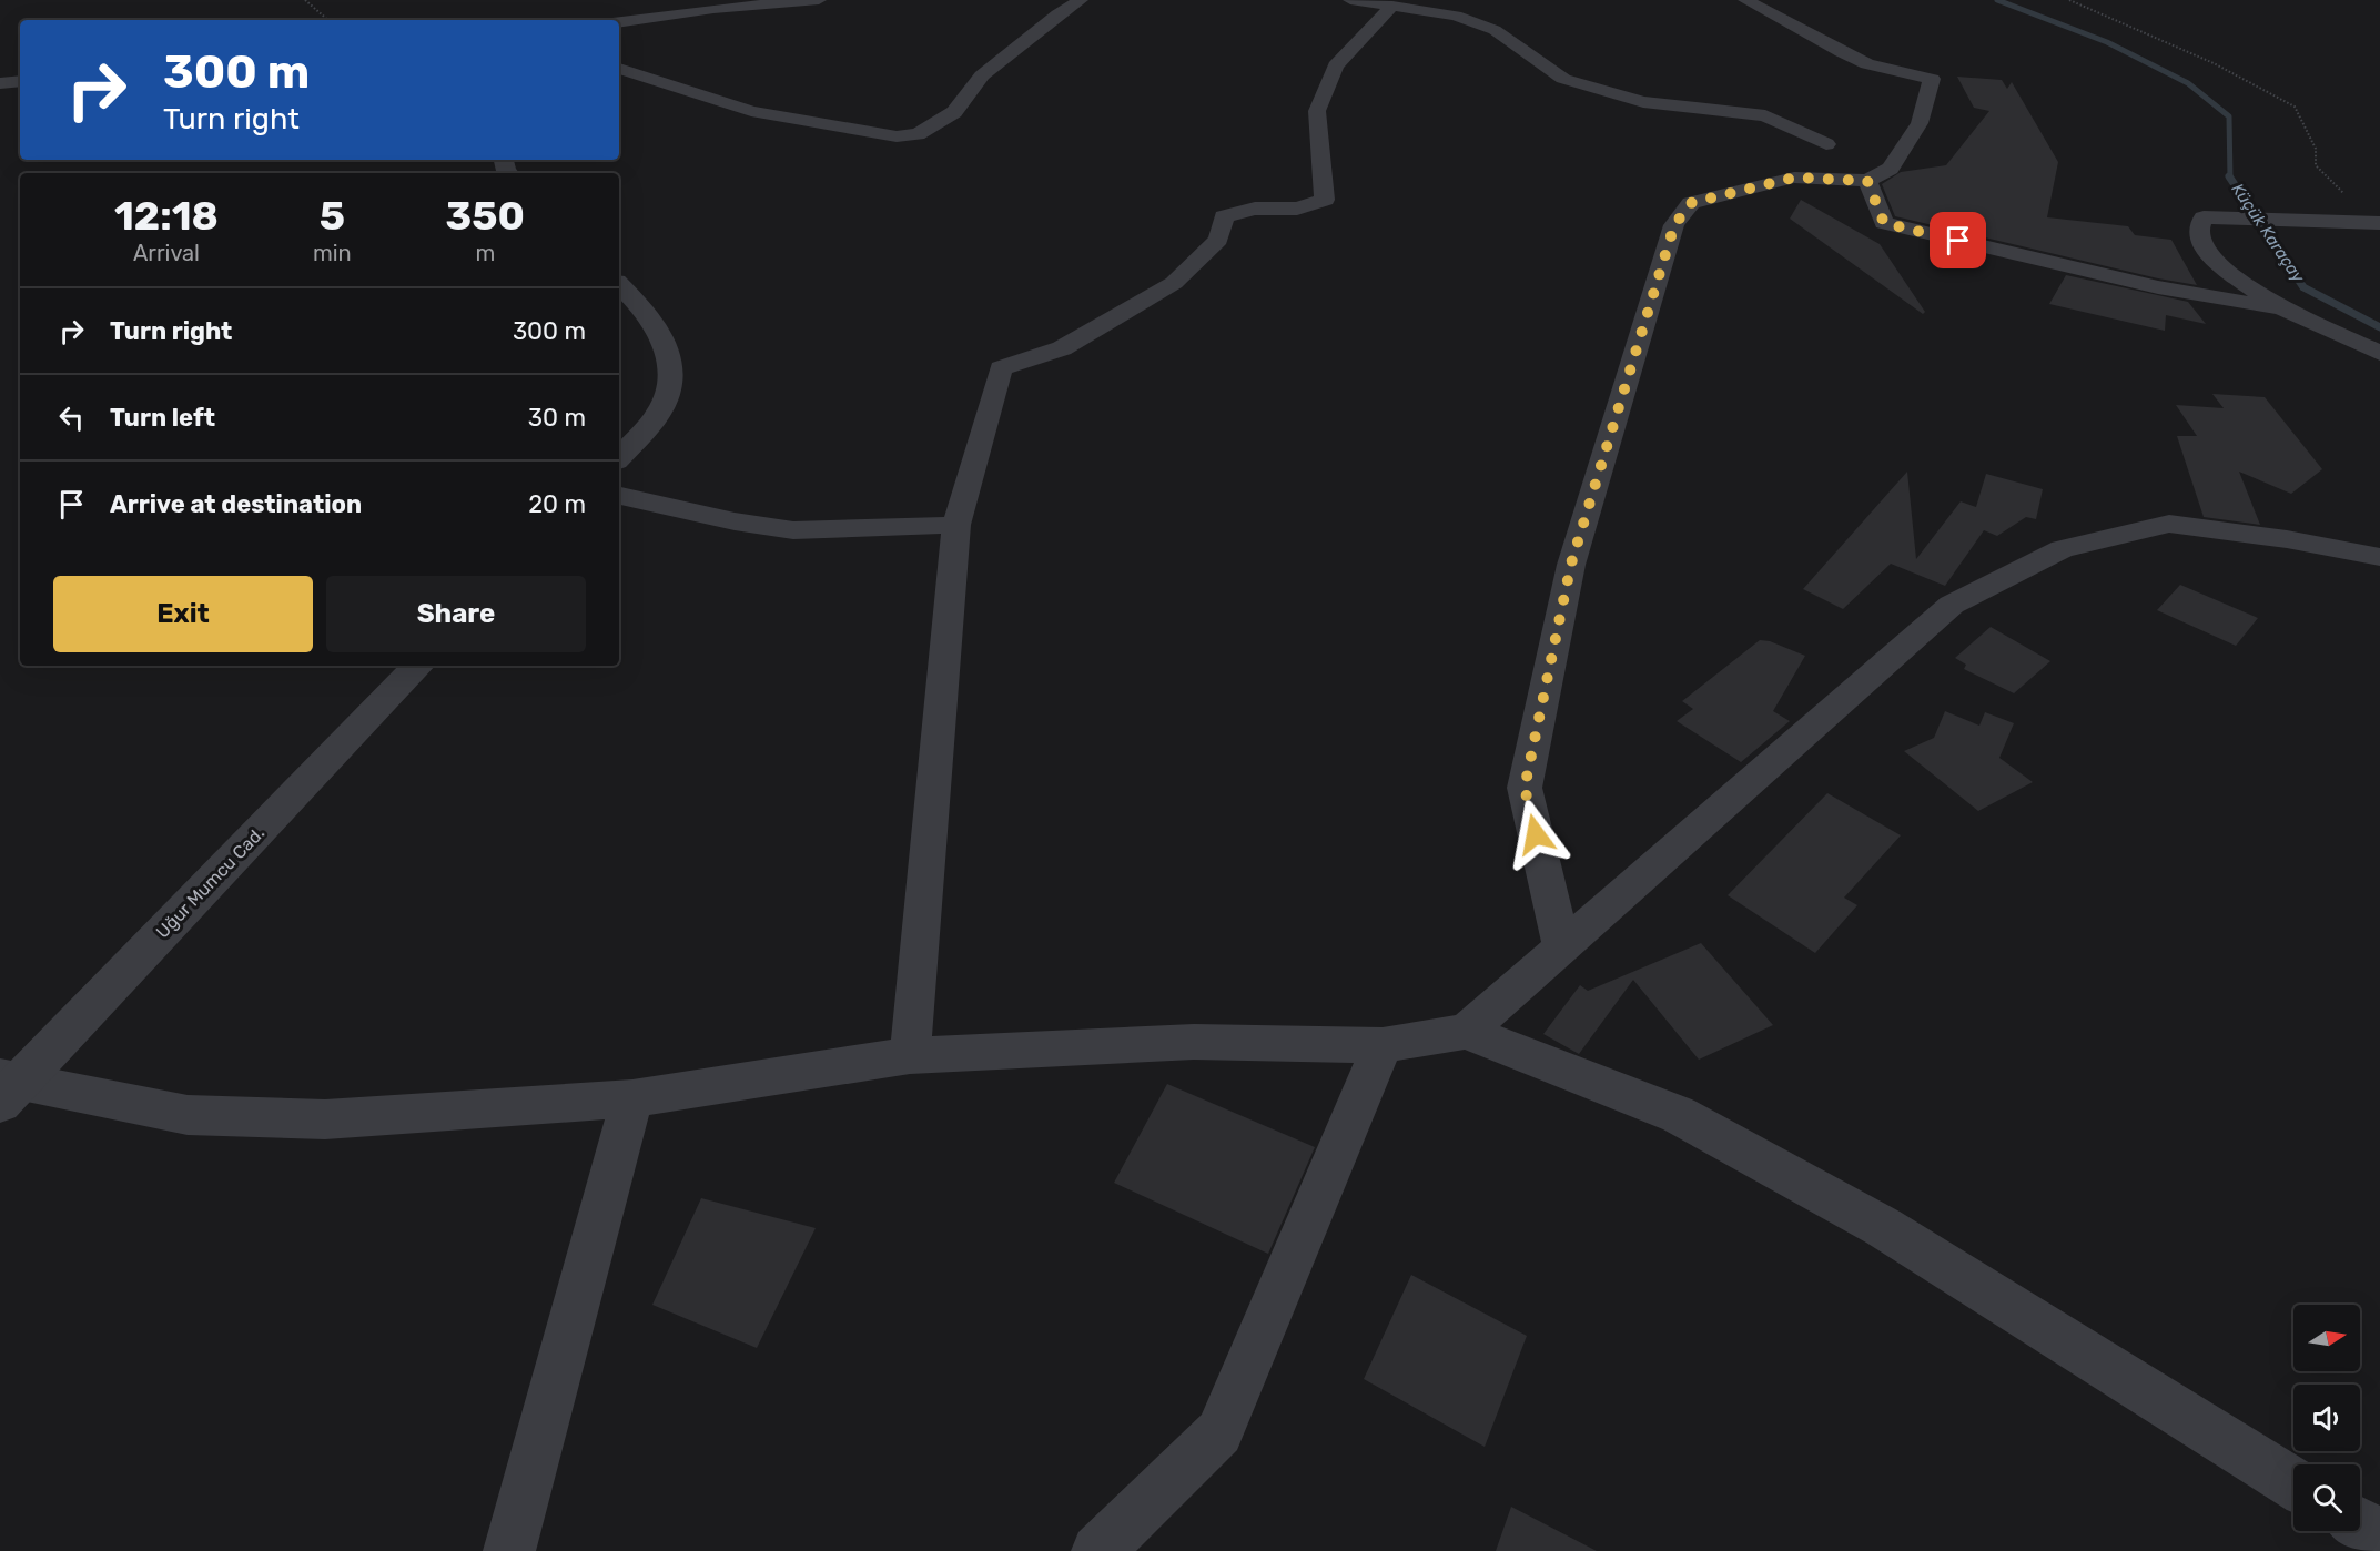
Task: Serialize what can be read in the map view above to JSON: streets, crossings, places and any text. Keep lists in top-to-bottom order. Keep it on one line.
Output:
{"streets":{"street":["Uğur Mumcu Cad."]},"water":["Küçük Karaçay"],"north":"right","page":{"turn":["300 m","Turn right"],"eta":["12:18","Arrival","5","min","350","m"],"list":[{"name":"Turn right","value":"300 m"},{"name":"Turn left","value":"30 m"},{"name":"Arrive at destination","value":"20 m"}],"buttons":["Exit","Share"]}}
